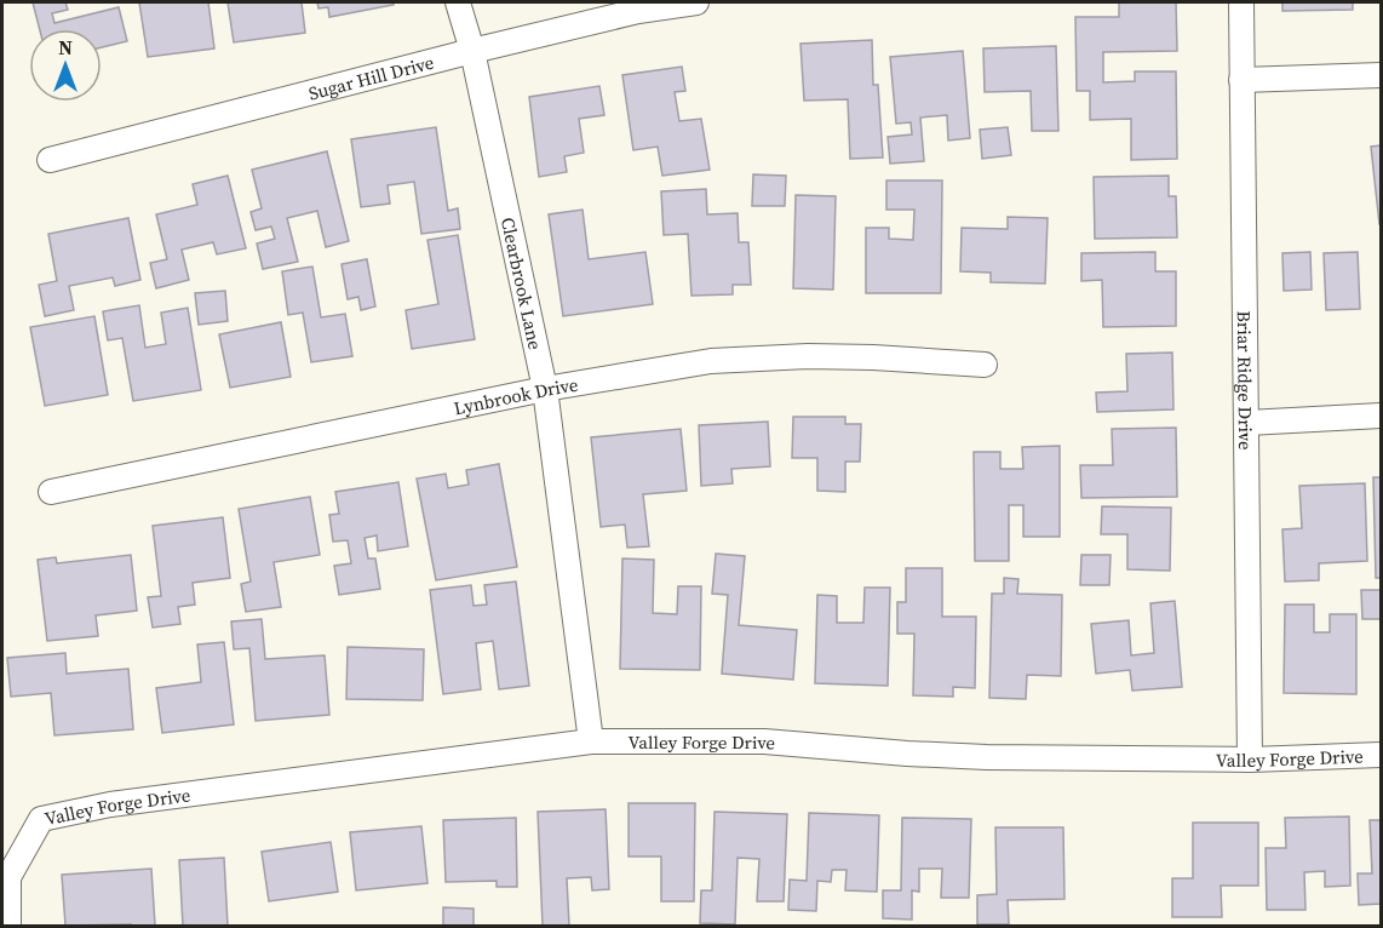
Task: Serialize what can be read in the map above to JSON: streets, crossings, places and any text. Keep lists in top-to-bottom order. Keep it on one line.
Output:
{"streets":{"street":["Sugar Hill Drive","Clearbrook Lane","Briar Ridge Drive","Lynbrook Drive","Valley Forge Drive"]},"crossings":[["Sugar Hill Drive","Clearbrook Lane"],["Clearbrook Lane","Lynbrook Drive"],["Clearbrook Lane","Valley Forge Drive"],["Briar Ridge Drive","Valley Forge Drive"]],"north":"top"}
